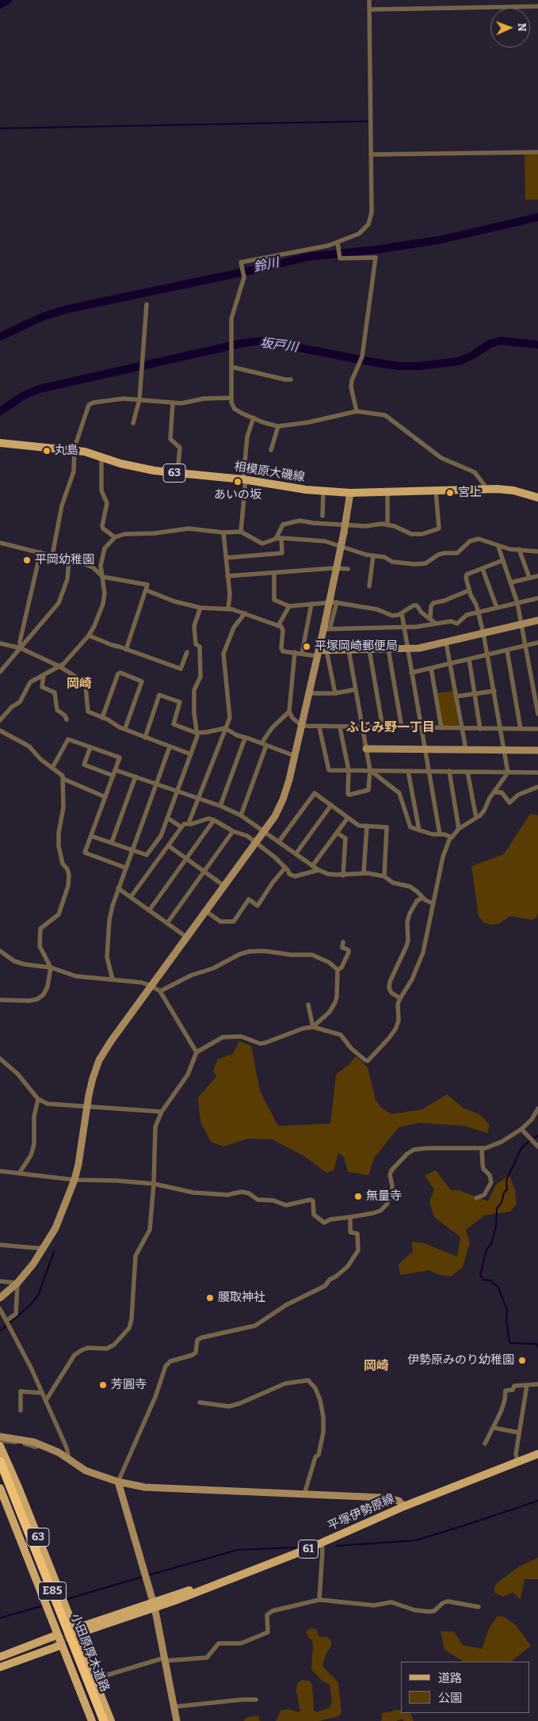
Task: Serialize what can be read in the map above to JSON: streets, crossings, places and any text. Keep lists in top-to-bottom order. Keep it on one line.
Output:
{"streets":{"highway":["E85","小田原厚木道路"],"main road":["相模原大磯線","63","平塚伊勢原線","61"]},"crossings":[["63","平塚伊勢原線"]],"districts":["岡崎","ふじみ野一丁目","岡崎"],"water":["鈴川","坂戸川"],"places":["丸島","あいの坂","宮上","平岡幼稚園","平塚岡崎郵便局","無量寺","腰取神社","伊勢原みのり幼稚園","芳圓寺"],"legend":["道路","公園"],"north":"right"}
